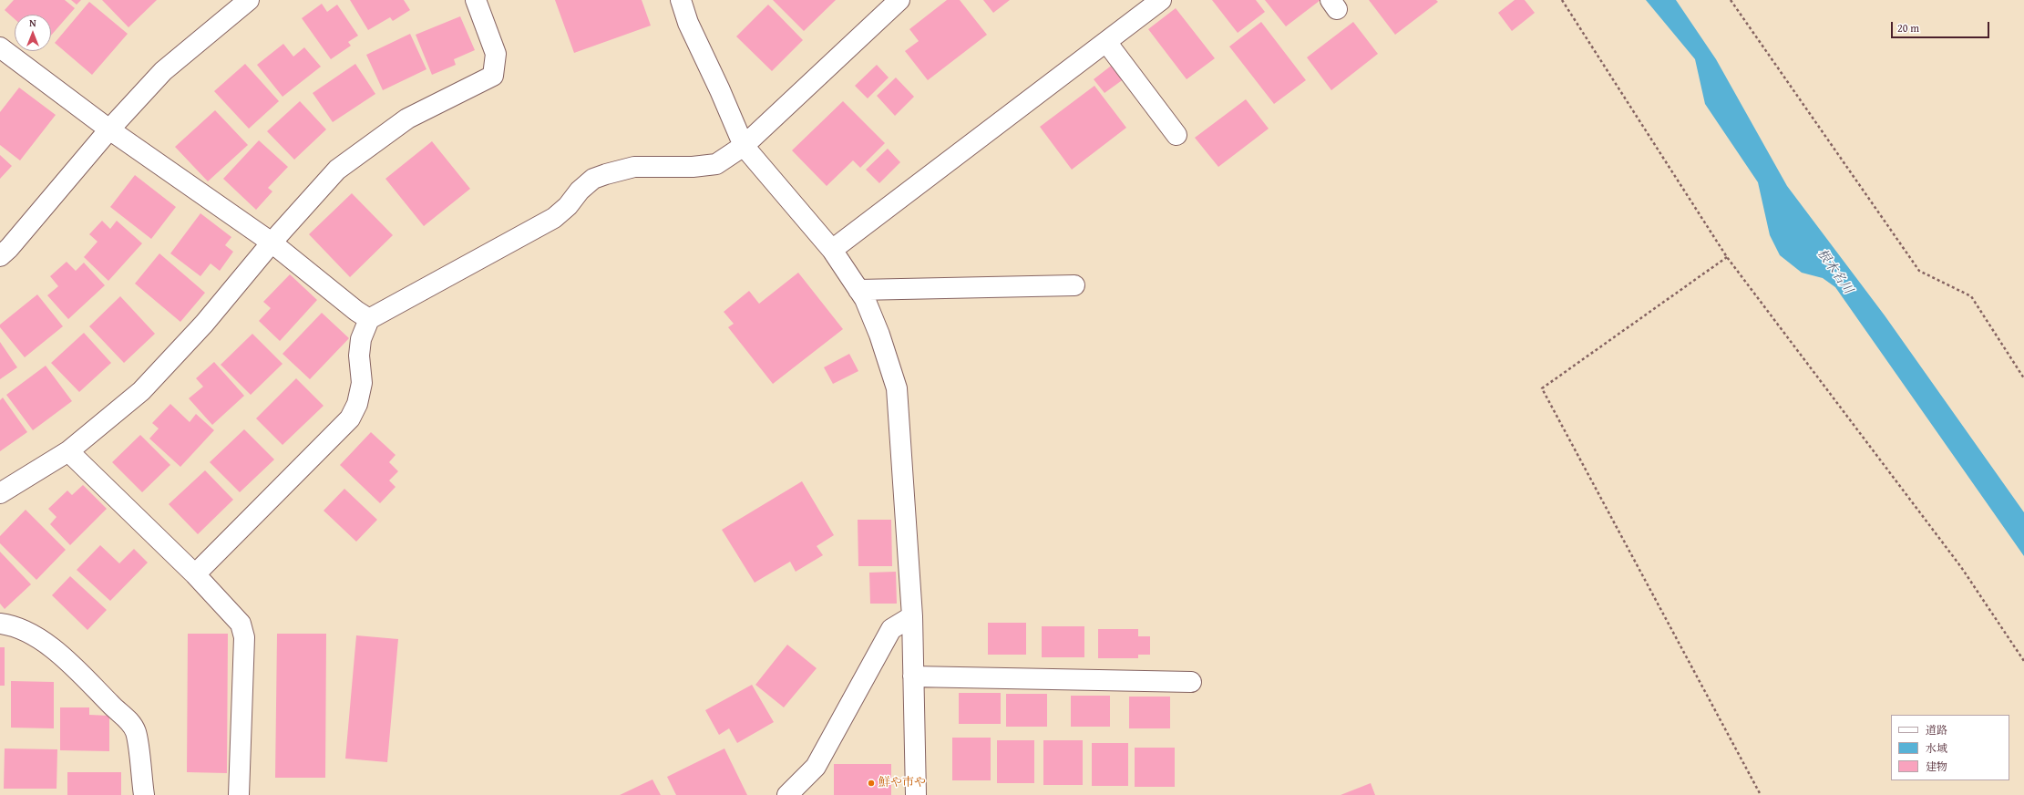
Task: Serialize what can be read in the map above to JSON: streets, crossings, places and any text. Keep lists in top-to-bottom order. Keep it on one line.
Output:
{"water":["根木名川"],"places":["鮮や市や"],"legend":["道路","水域","建物"],"scale_bar":"20 m","north":"top"}
